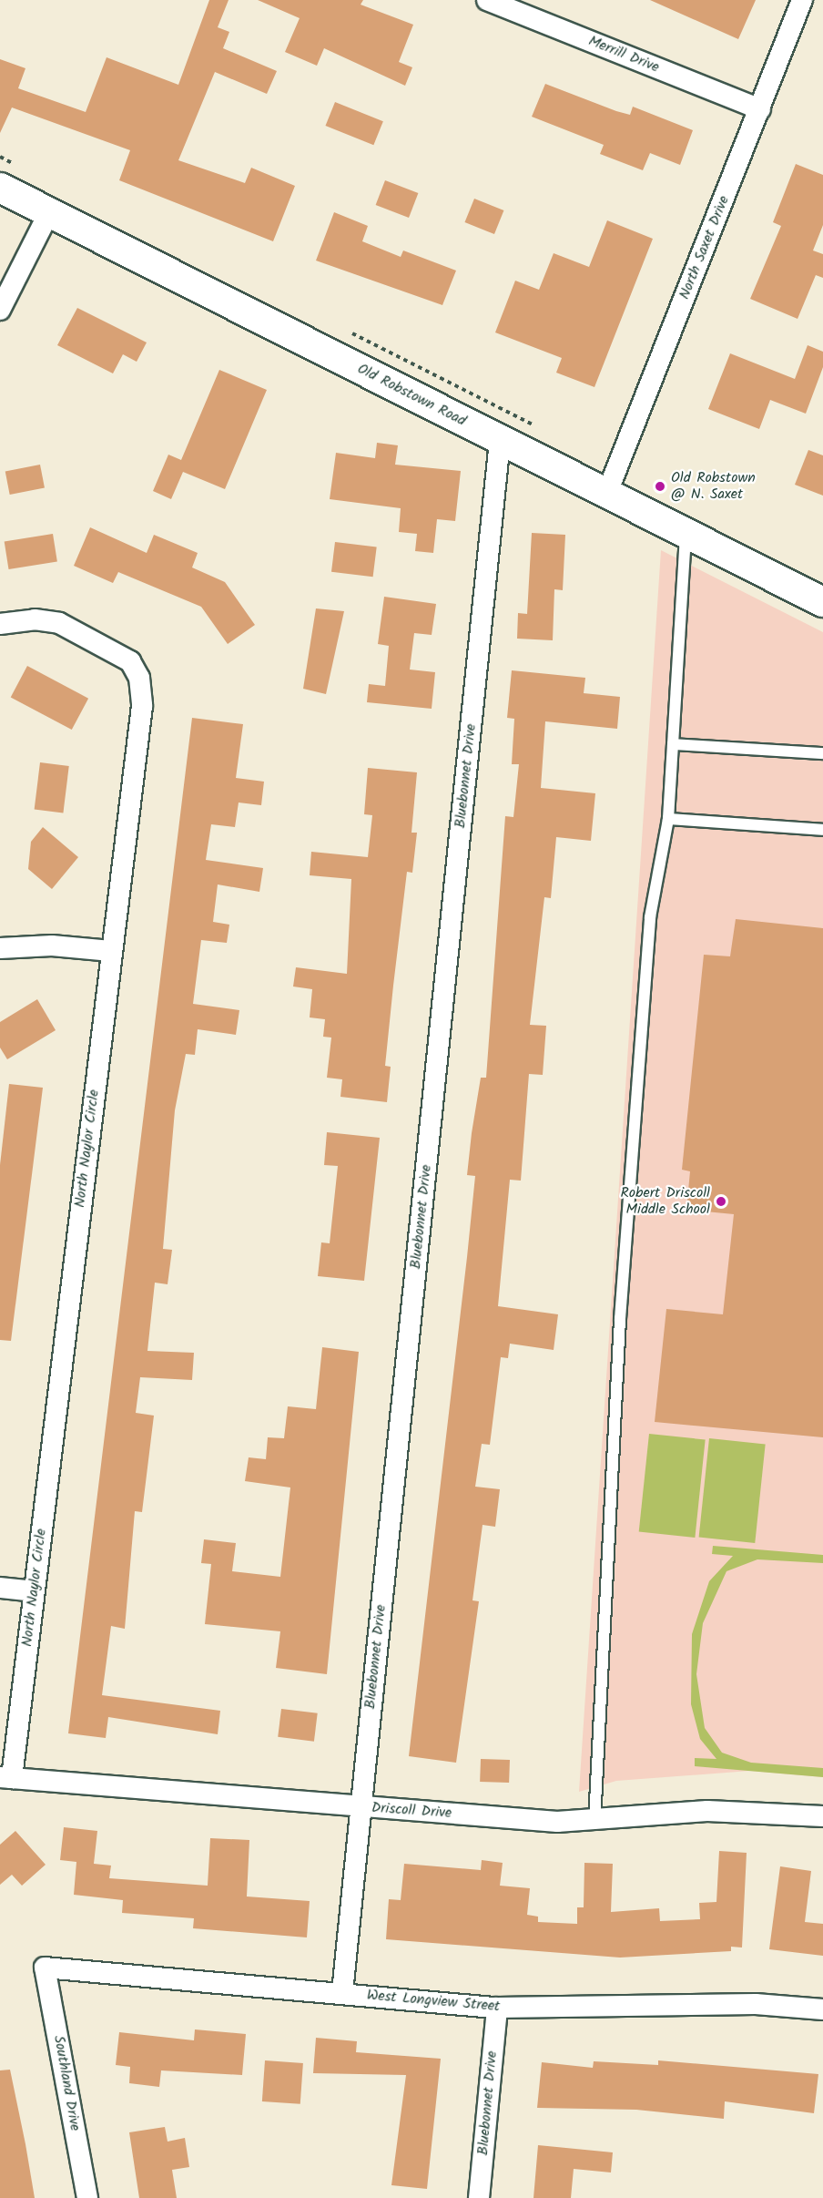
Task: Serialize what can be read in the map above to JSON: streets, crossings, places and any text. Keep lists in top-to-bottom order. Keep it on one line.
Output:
{"streets":{"street":["Merrill Drive","North Saxet Drive","Old Robstown Road","Bluebonnet Drive","North Naylor Circle","Driscoll Drive","West Longview Street","Southland Drive"]},"crossings":[["Merrill Drive","North Saxet Drive"],["North Saxet Drive","Old Robstown Road"],["Old Robstown Road","Bluebonnet Drive"],["Bluebonnet Drive","Driscoll Drive"],["Bluebonnet Drive","West Longview Street"],["North Naylor Circle","Driscoll Drive"],["West Longview Street","Southland Drive"]],"places":["Old Robstown @ N. Saxet","Robert Driscoll Middle School"]}
